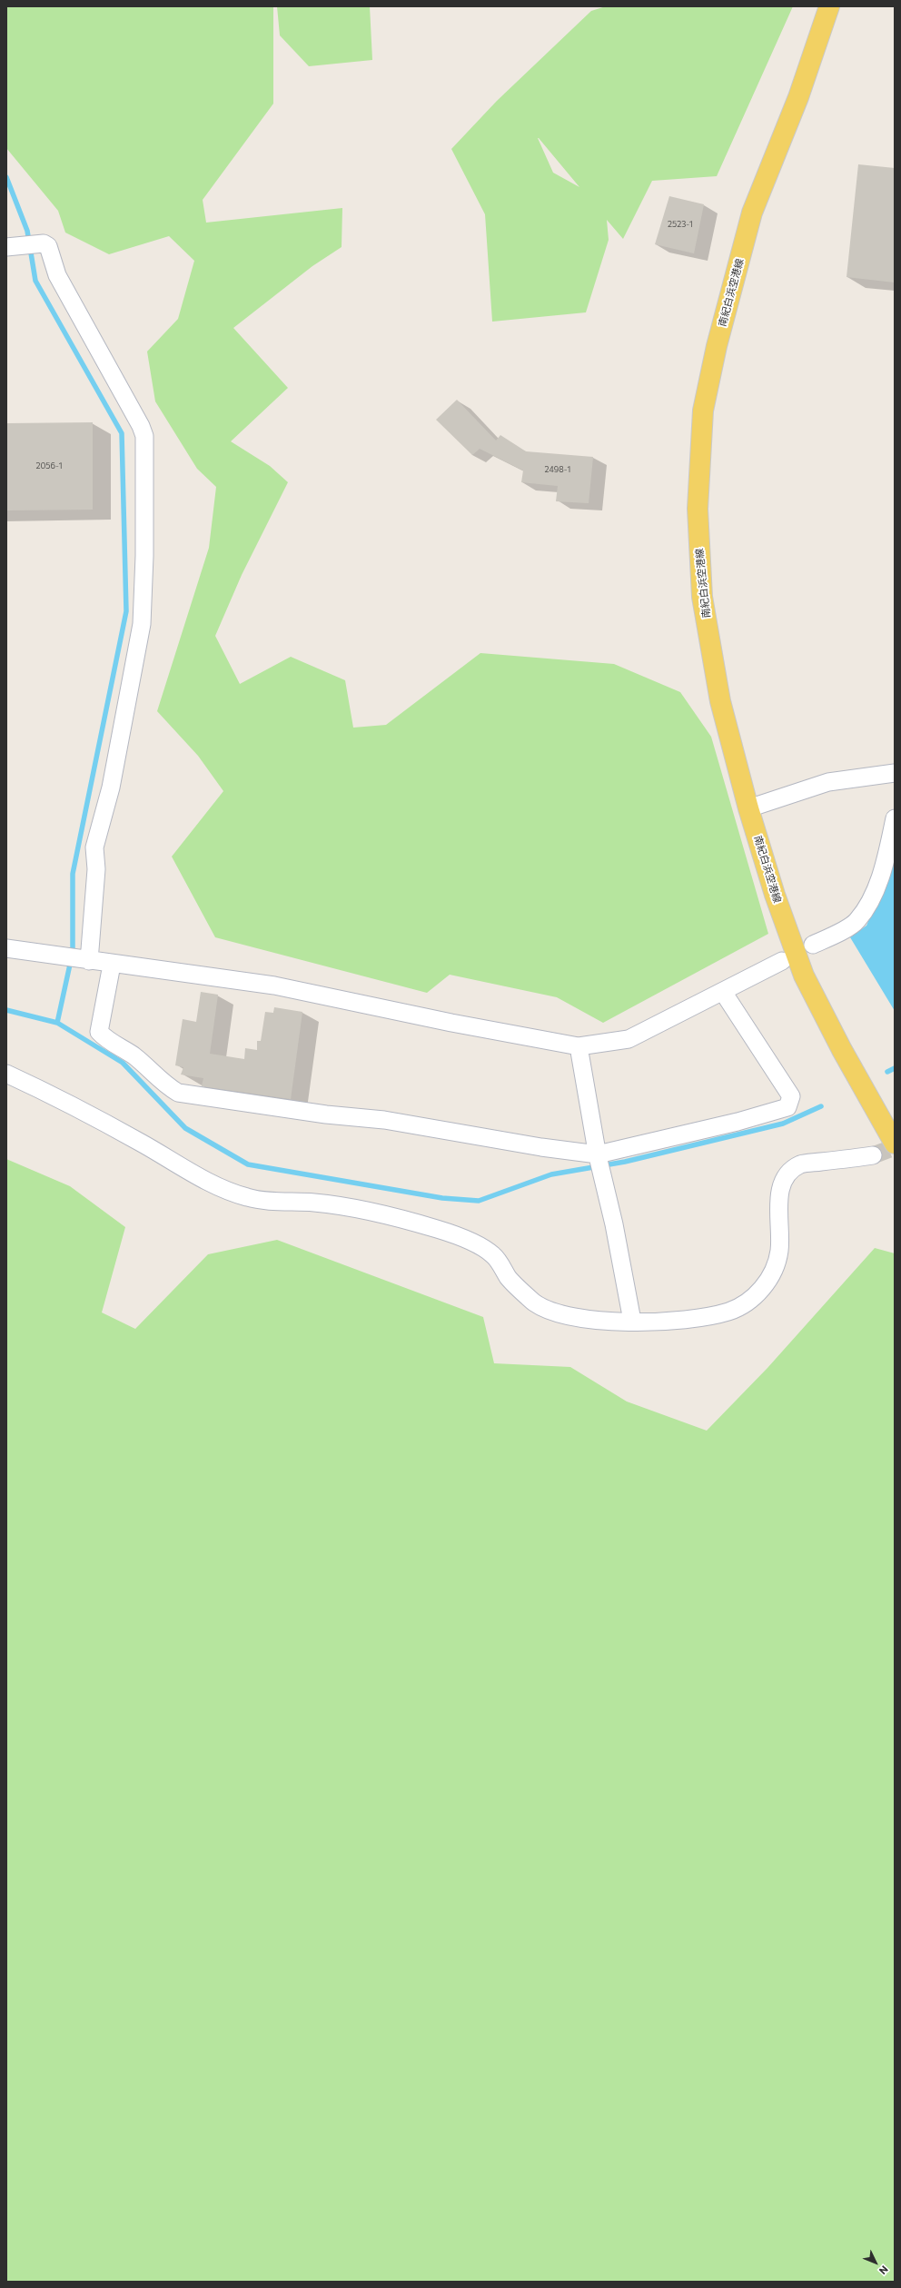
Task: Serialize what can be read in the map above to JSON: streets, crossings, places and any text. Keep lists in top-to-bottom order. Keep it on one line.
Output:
{"streets":{"main road":["南紀白浜空港線"]},"house_numbers":["2523-1","2056-1","2498-1"],"north":"bottom right"}
